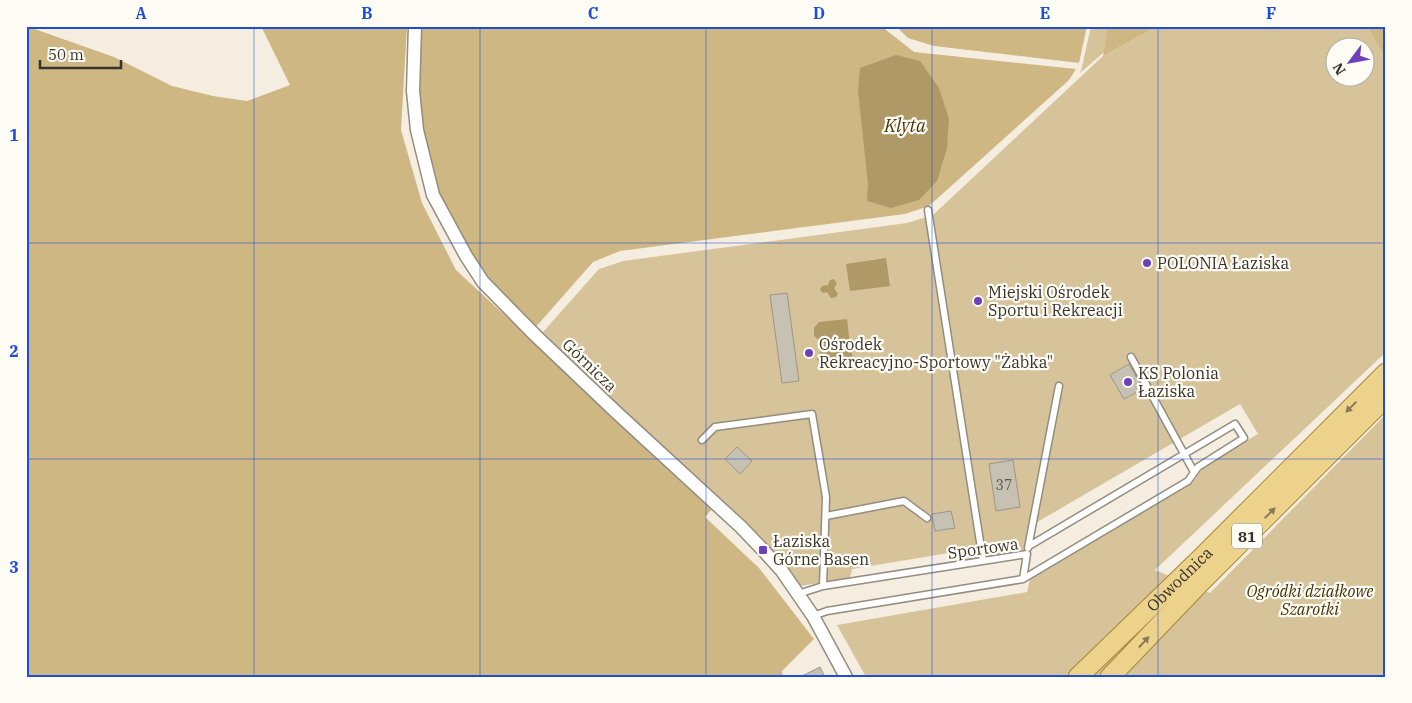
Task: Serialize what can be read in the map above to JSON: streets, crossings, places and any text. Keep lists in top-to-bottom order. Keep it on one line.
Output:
{"streets":{"main road":["81","Obwodnica"],"street":["Górnicza"],"lane":["Sportowa"]},"crossings":[["Górnicza","Sportowa"]],"water":["Klyta"],"parks":["Ogródki działkowe Szarotki"],"places":{"other":["POLONIA Łaziska","Miejski Ośrodek Sportu i Rekreacji","Ośrodek Rekreacyjno-Sportowy \"Żabka\"","KS Polonia Łaziska"],"transit":["Łaziska Górne Basen"]},"house_numbers":["37"],"scale_bar":"50 m","north":"bottom left","grid":{"columns":["A","B","C","D","E","F"],"rows":["1","2","3"]}}
